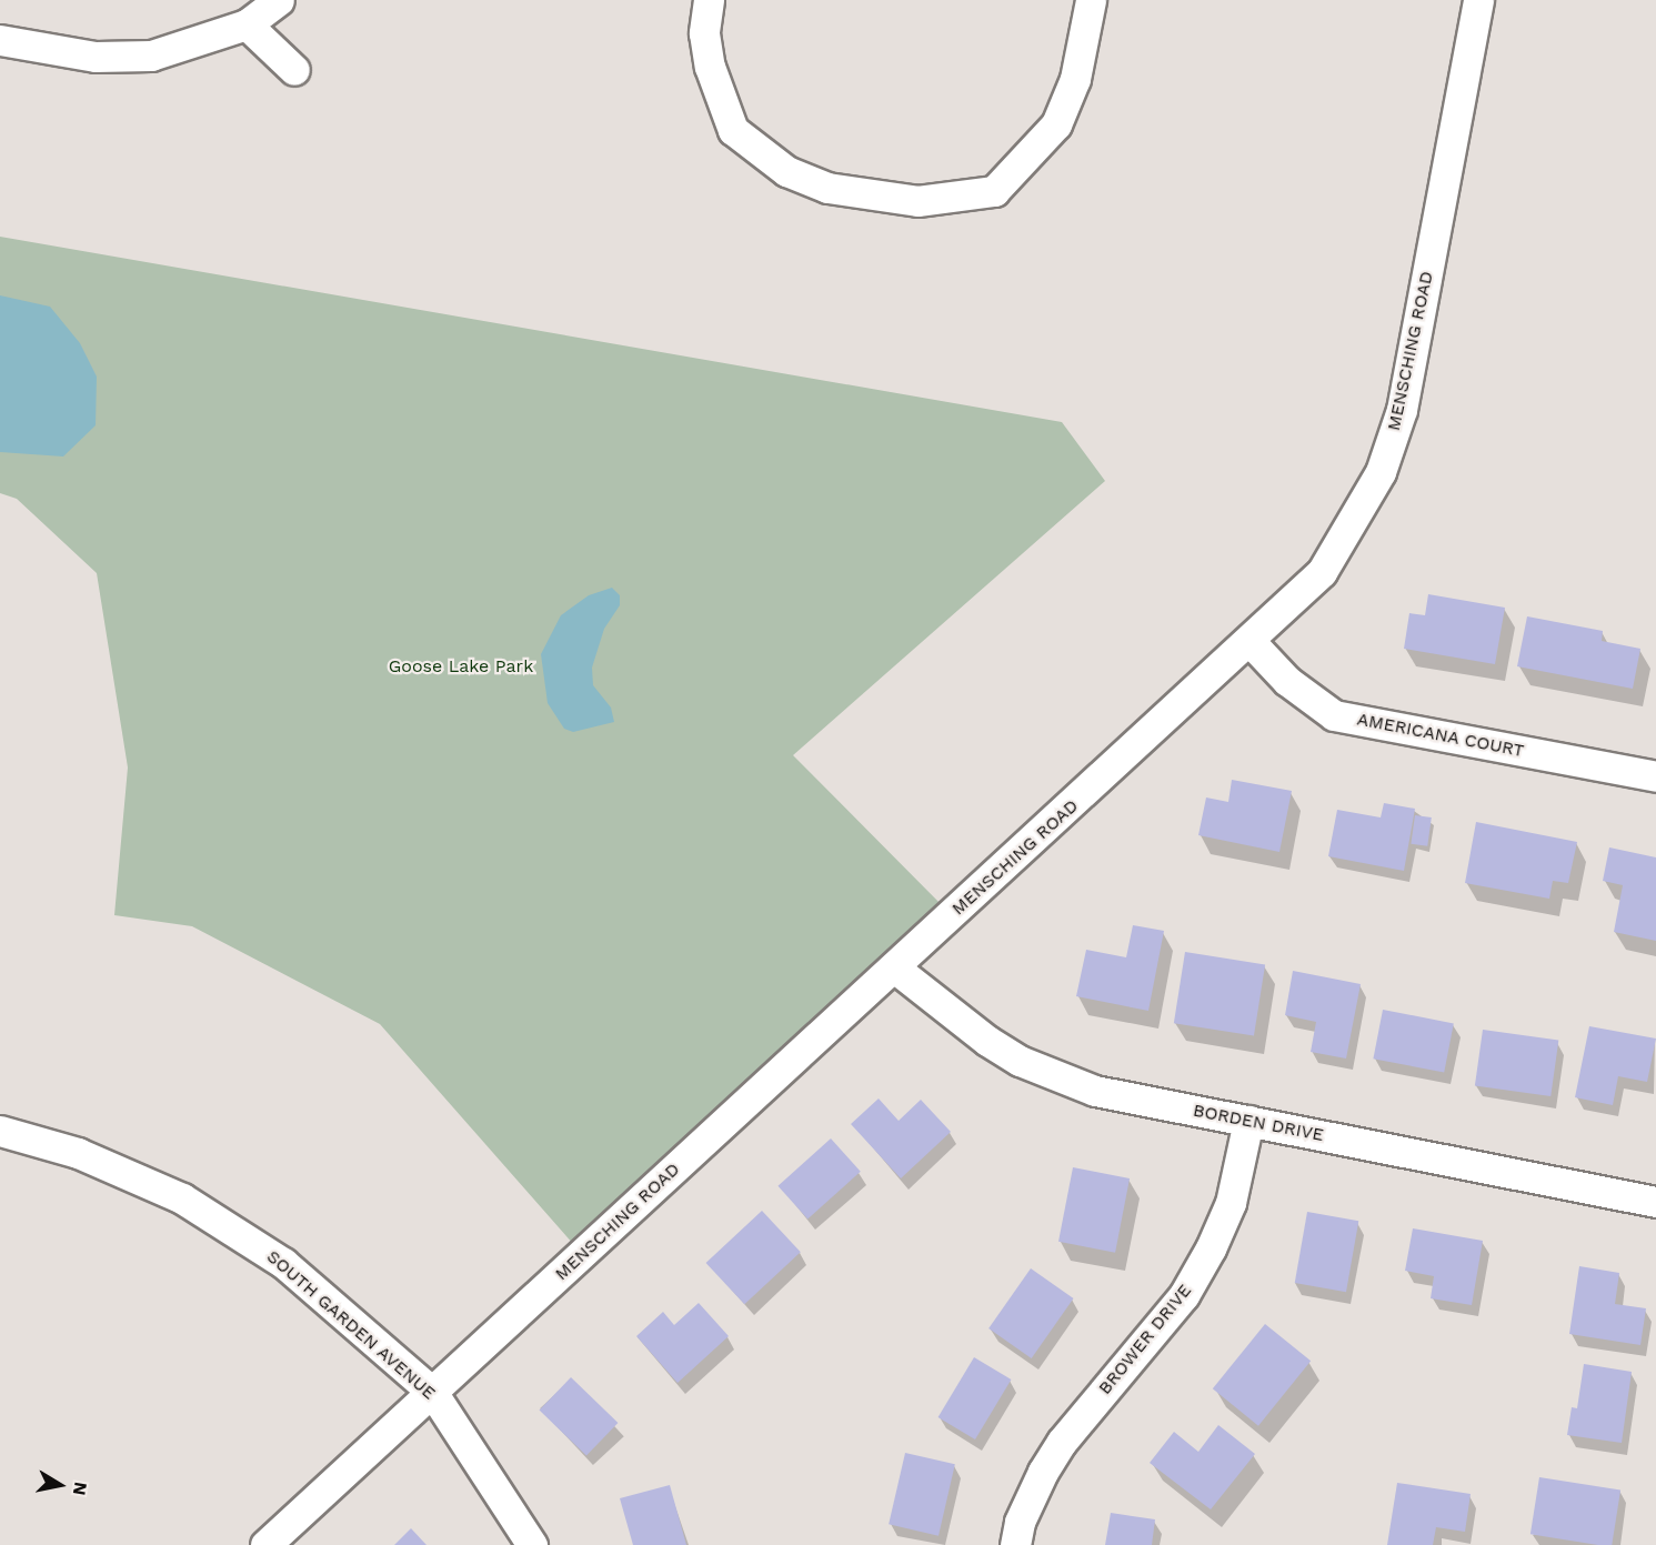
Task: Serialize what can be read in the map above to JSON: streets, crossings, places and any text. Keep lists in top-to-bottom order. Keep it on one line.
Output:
{"streets":{"street":["MENSCHING ROAD","AMERICANA COURT","BORDEN DRIVE","SOUTH GARDEN AVENUE","BROWER DRIVE"]},"crossings":[["MENSCHING ROAD","AMERICANA COURT"],["MENSCHING ROAD","BORDEN DRIVE"],["MENSCHING ROAD","SOUTH GARDEN AVENUE"],["BORDEN DRIVE","BROWER DRIVE"]],"parks":["Goose Lake Park"],"north":"right"}
